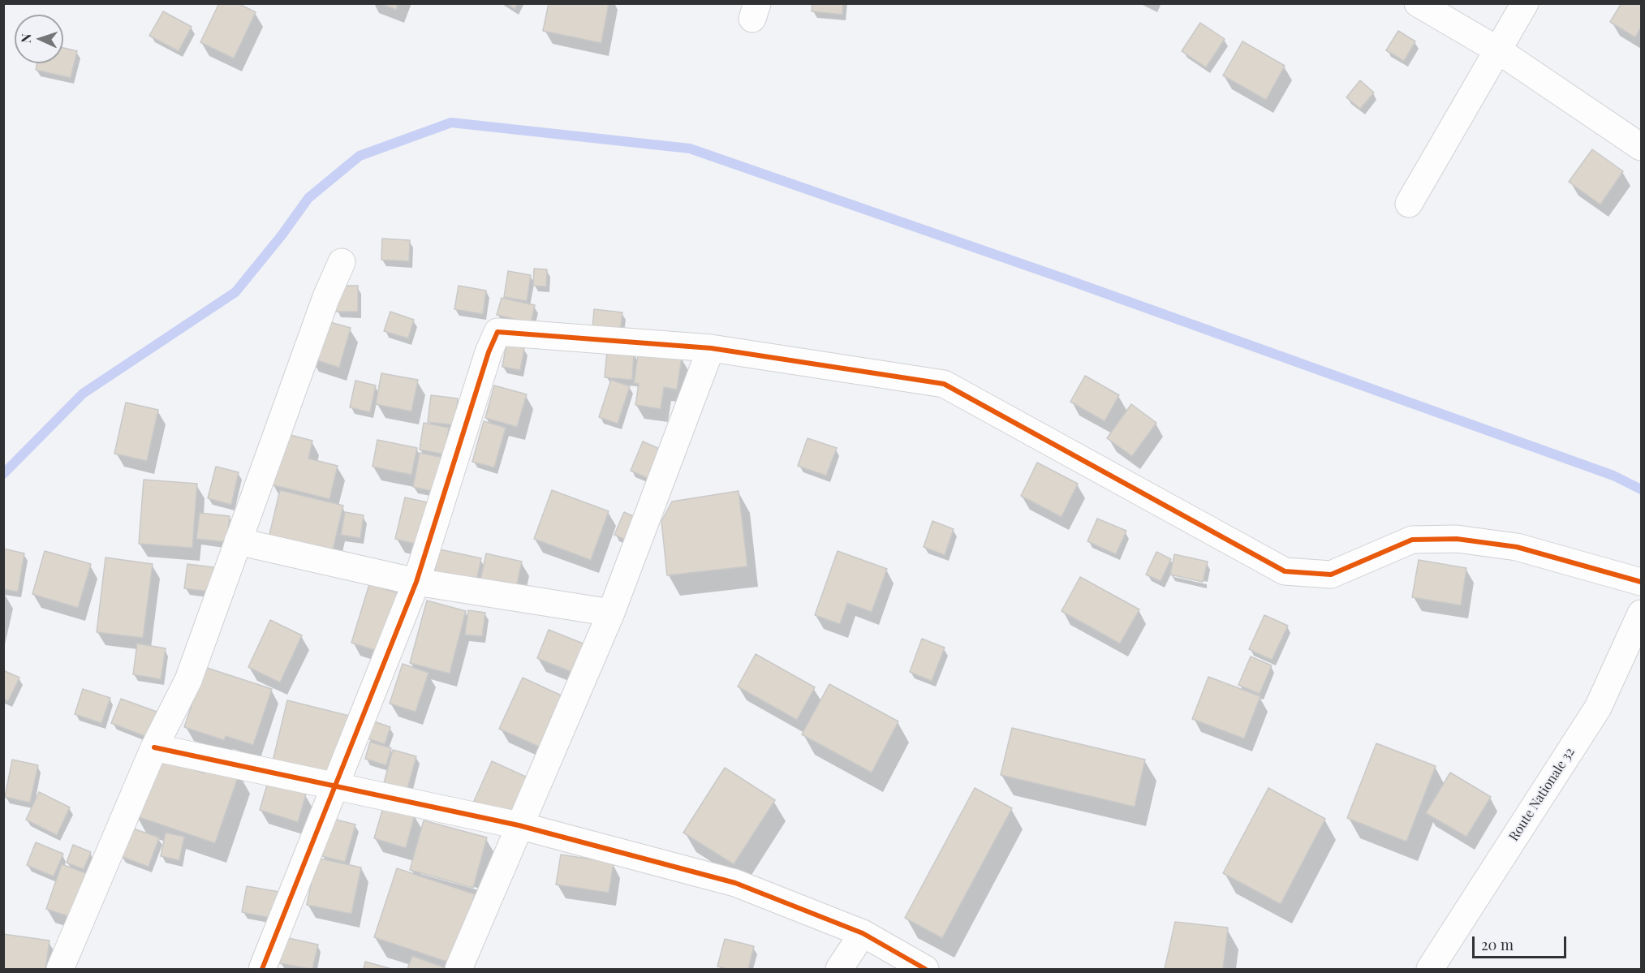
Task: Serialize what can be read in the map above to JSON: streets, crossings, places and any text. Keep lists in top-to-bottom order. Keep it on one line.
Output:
{"streets":{"street":["Route Nationale 32"]},"scale_bar":"20 m","north":"left"}
